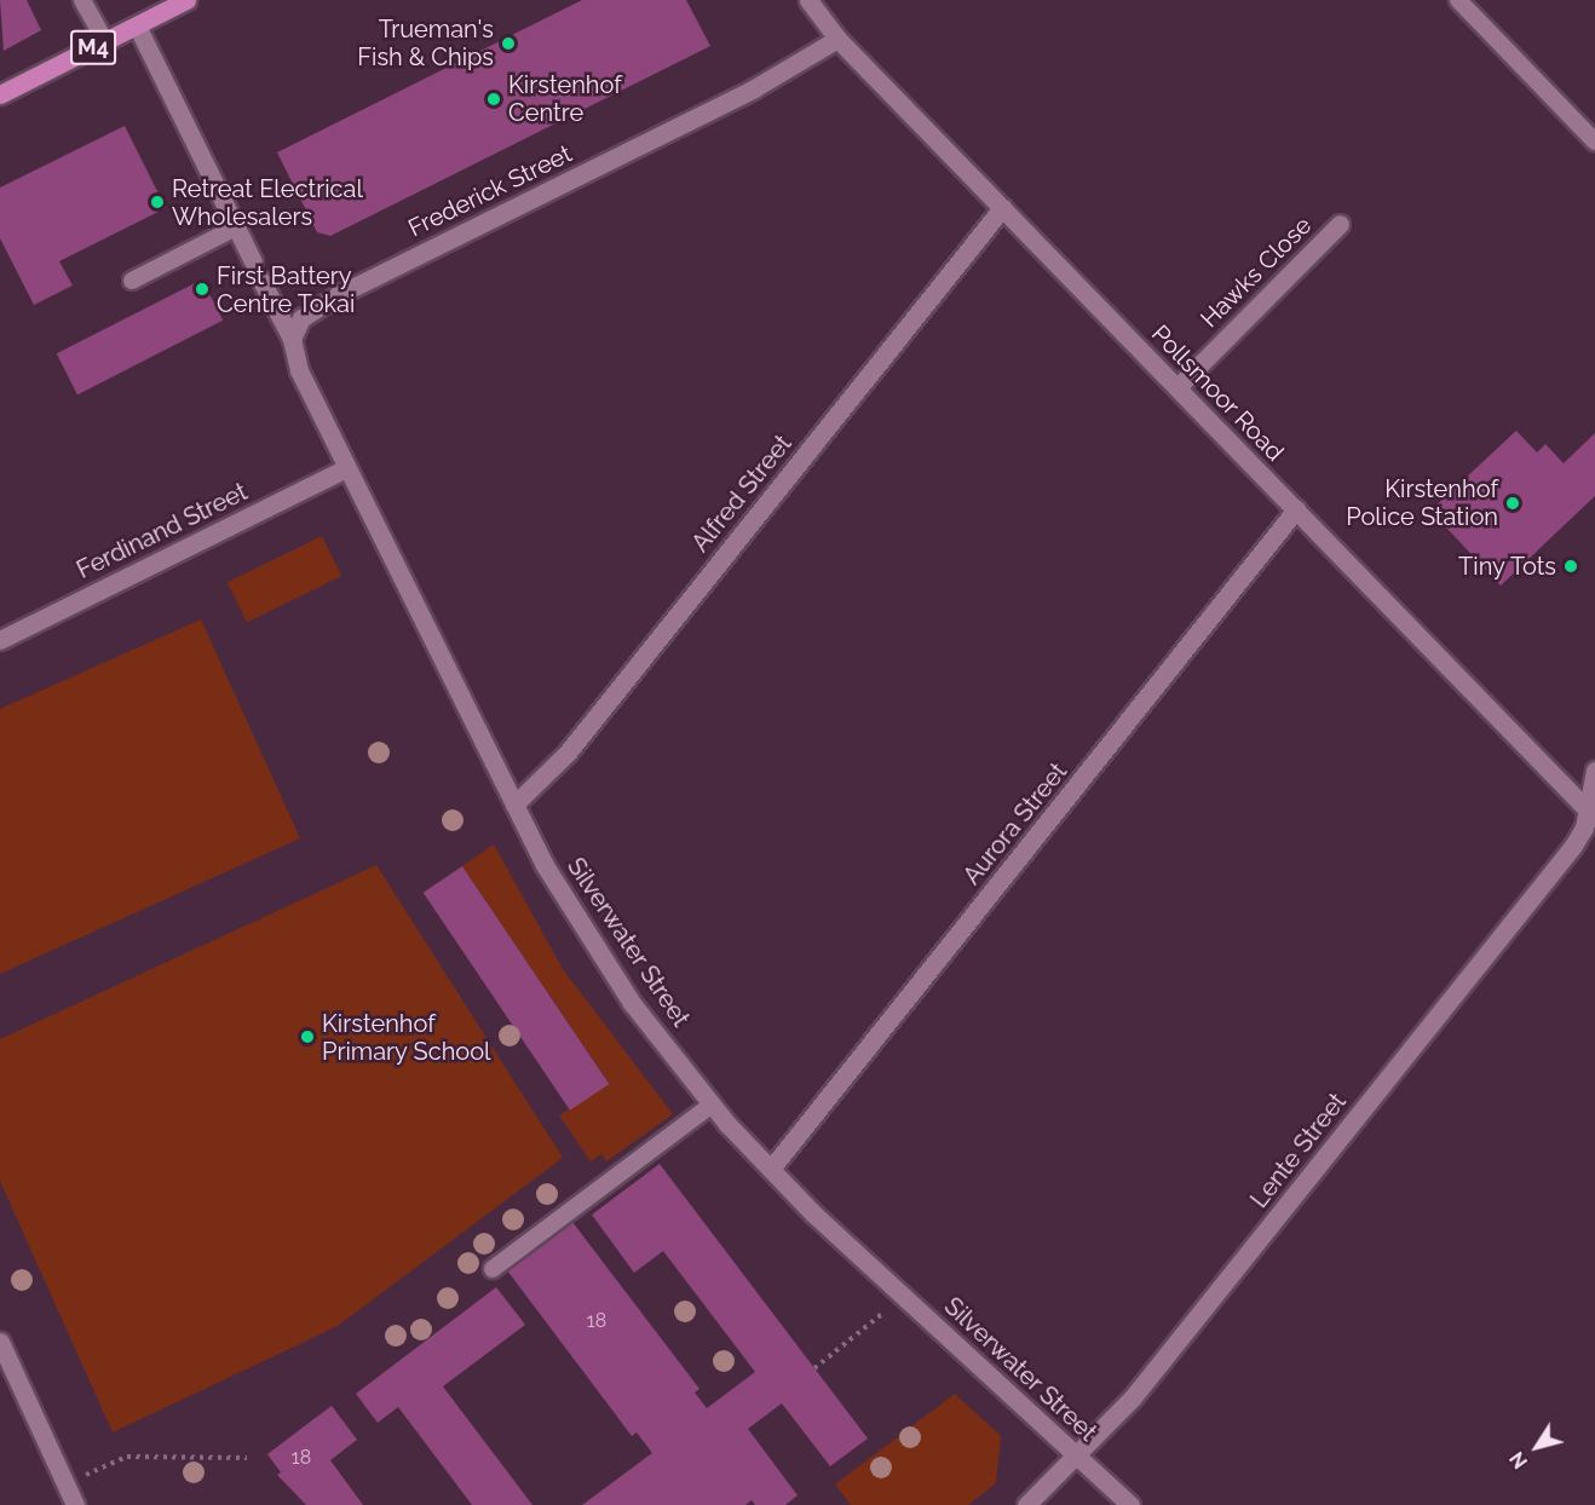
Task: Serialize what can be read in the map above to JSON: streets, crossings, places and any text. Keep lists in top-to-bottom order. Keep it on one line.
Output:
{"streets":{"main road":["M4"],"street":["Frederick Street","Hawks Close","Pollsmoor Road","Alfred Street","Ferdinand Street","Aurora Street","Silverwater Street","Lente Street"]},"crossings":[["Frederick Street","Pollsmoor Road"],["Frederick Street","Silverwater Street"],["Hawks Close","Pollsmoor Road"],["Pollsmoor Road","Alfred Street"],["Pollsmoor Road","Aurora Street"],["Pollsmoor Road","Lente Street"],["Alfred Street","Silverwater Street"],["Ferdinand Street","Silverwater Street"],["Aurora Street","Silverwater Street"],["Silverwater Street","Lente Street"]],"places":["Trueman's Fish & Chips","Kirstenhof Centre","Retreat Electrical Wholesalers","First Battery Centre Tokai","Kirstenhof Police Station","Tiny Tots","Kirstenhof Primary School"],"house_numbers":["18","18"],"north":"bottom left"}
